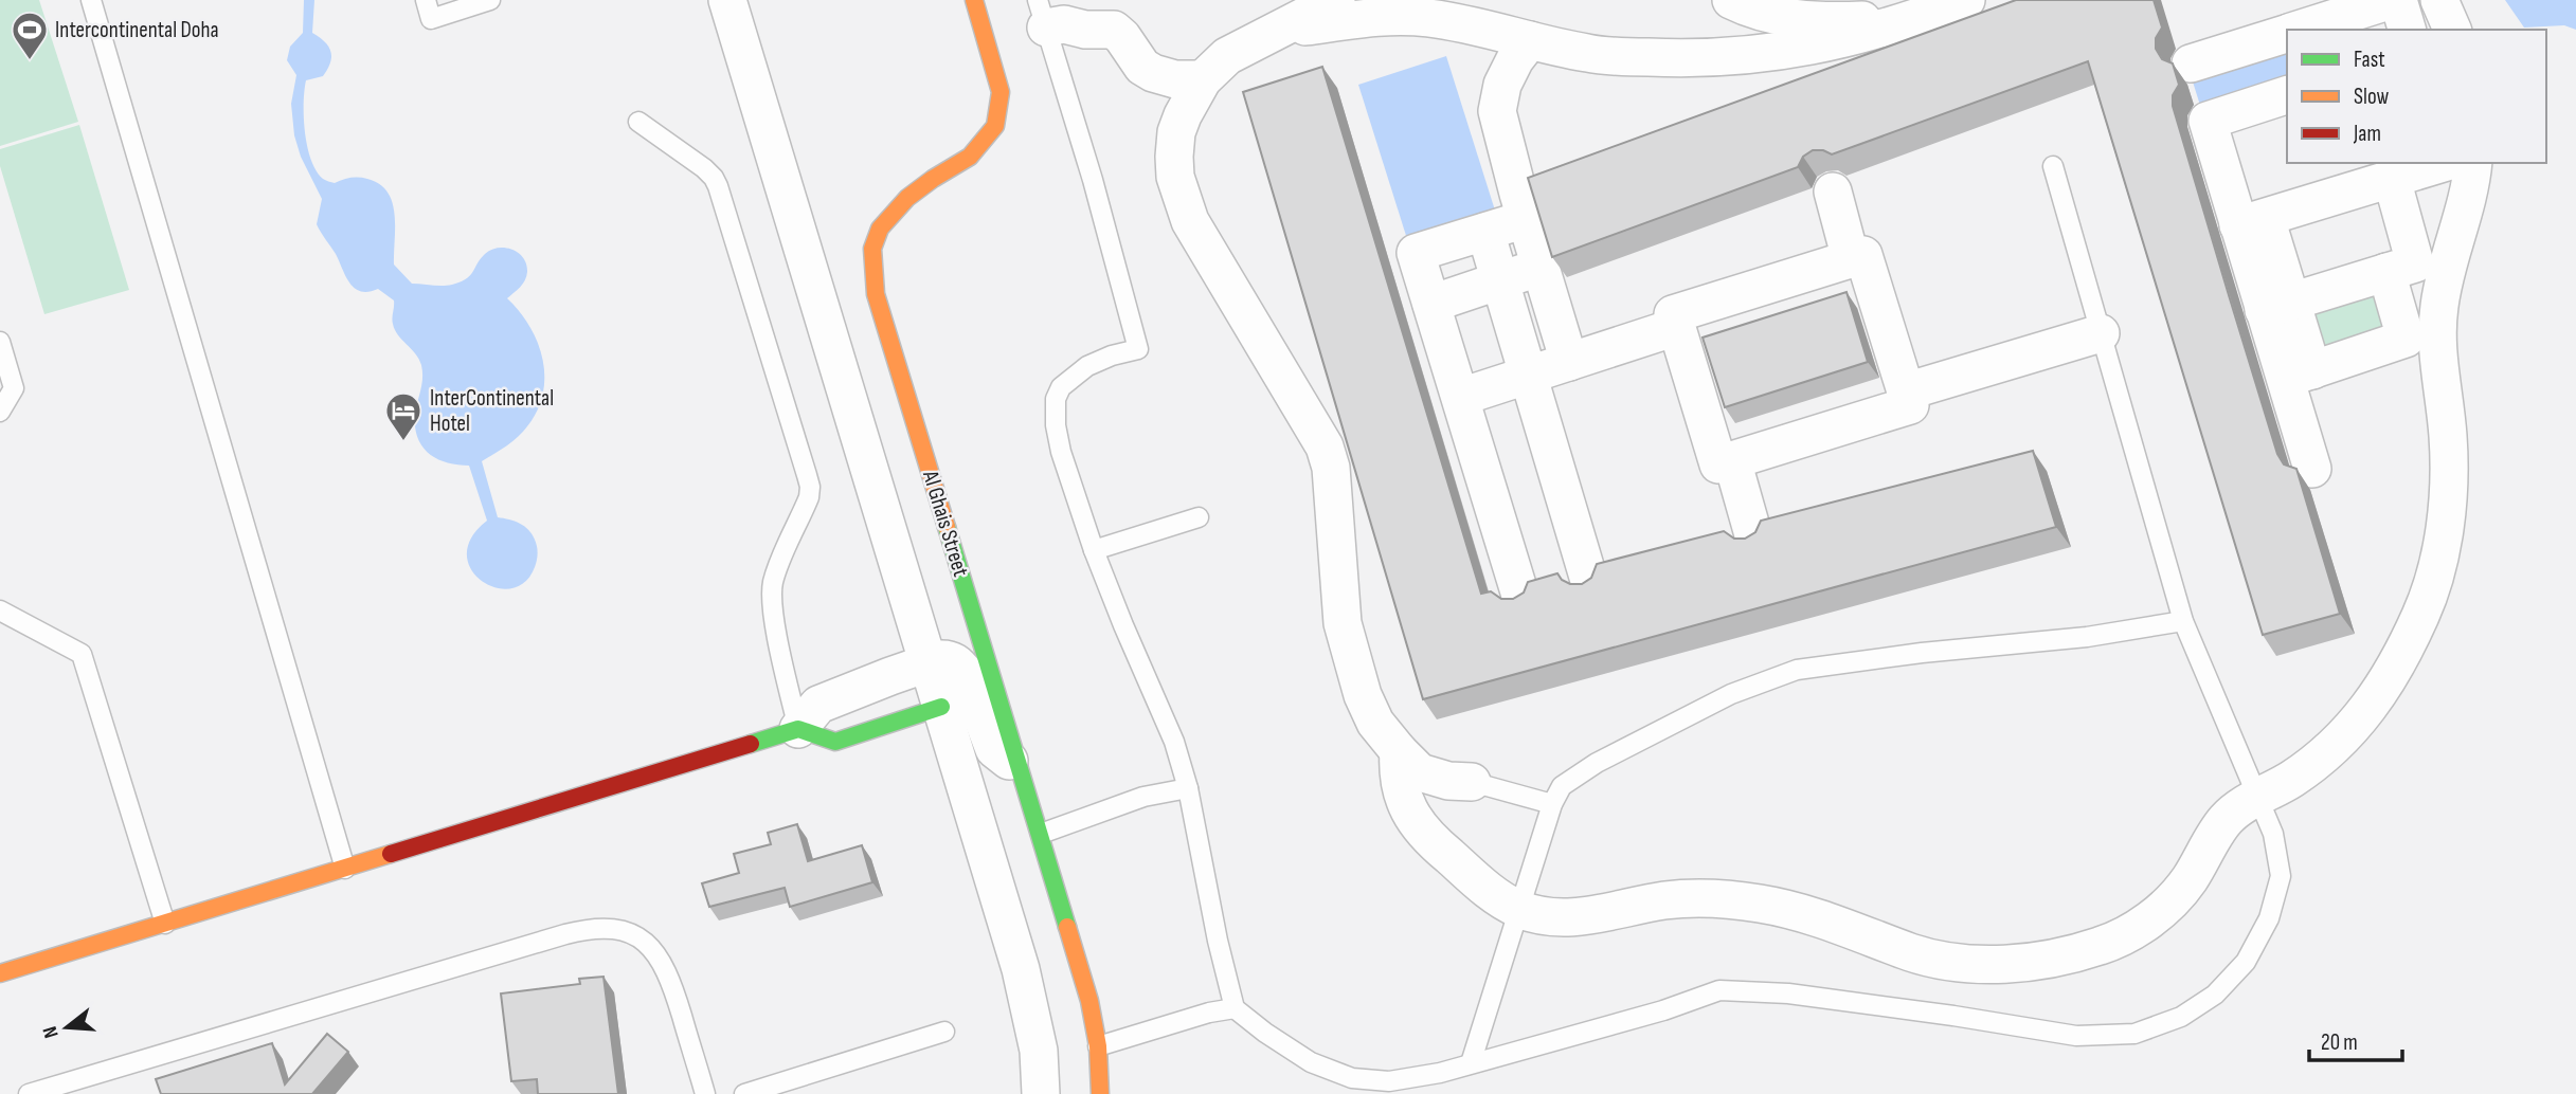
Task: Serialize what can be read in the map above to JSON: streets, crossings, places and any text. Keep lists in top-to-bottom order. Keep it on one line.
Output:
{"streets":{"street":["Al Ghais Street"]},"places":{"sports":["Intercontinental Doha"],"hotel":["InterContinental Hotel"]},"legend":["Fast","Slow","Jam"],"scale_bar":"20 m","north":"left"}
